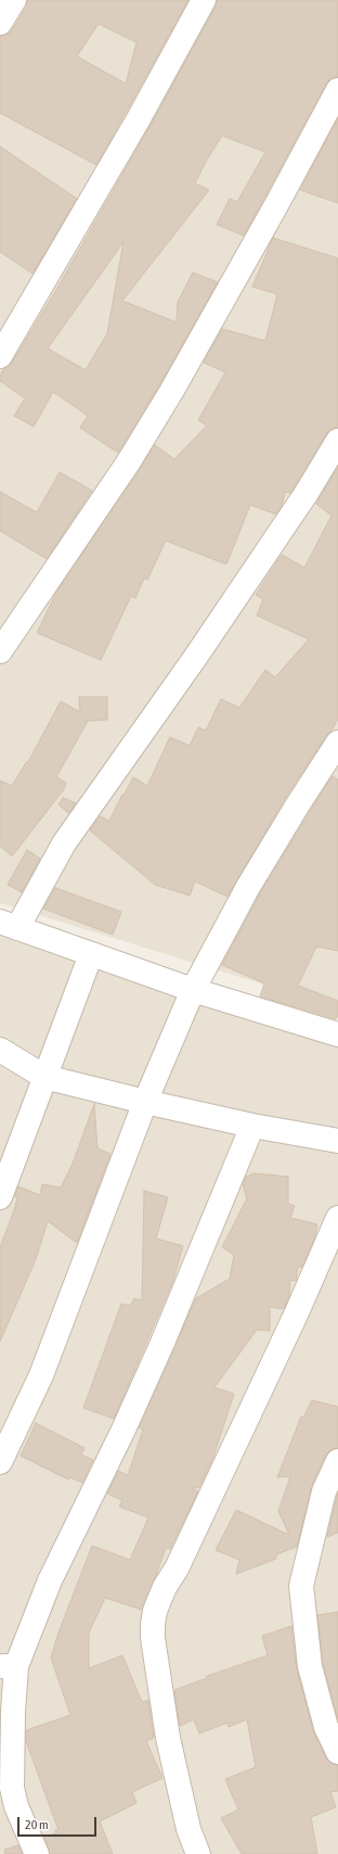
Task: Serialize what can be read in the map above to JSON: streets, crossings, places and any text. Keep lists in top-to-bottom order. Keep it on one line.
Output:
{"scale_bar":"20 m"}
